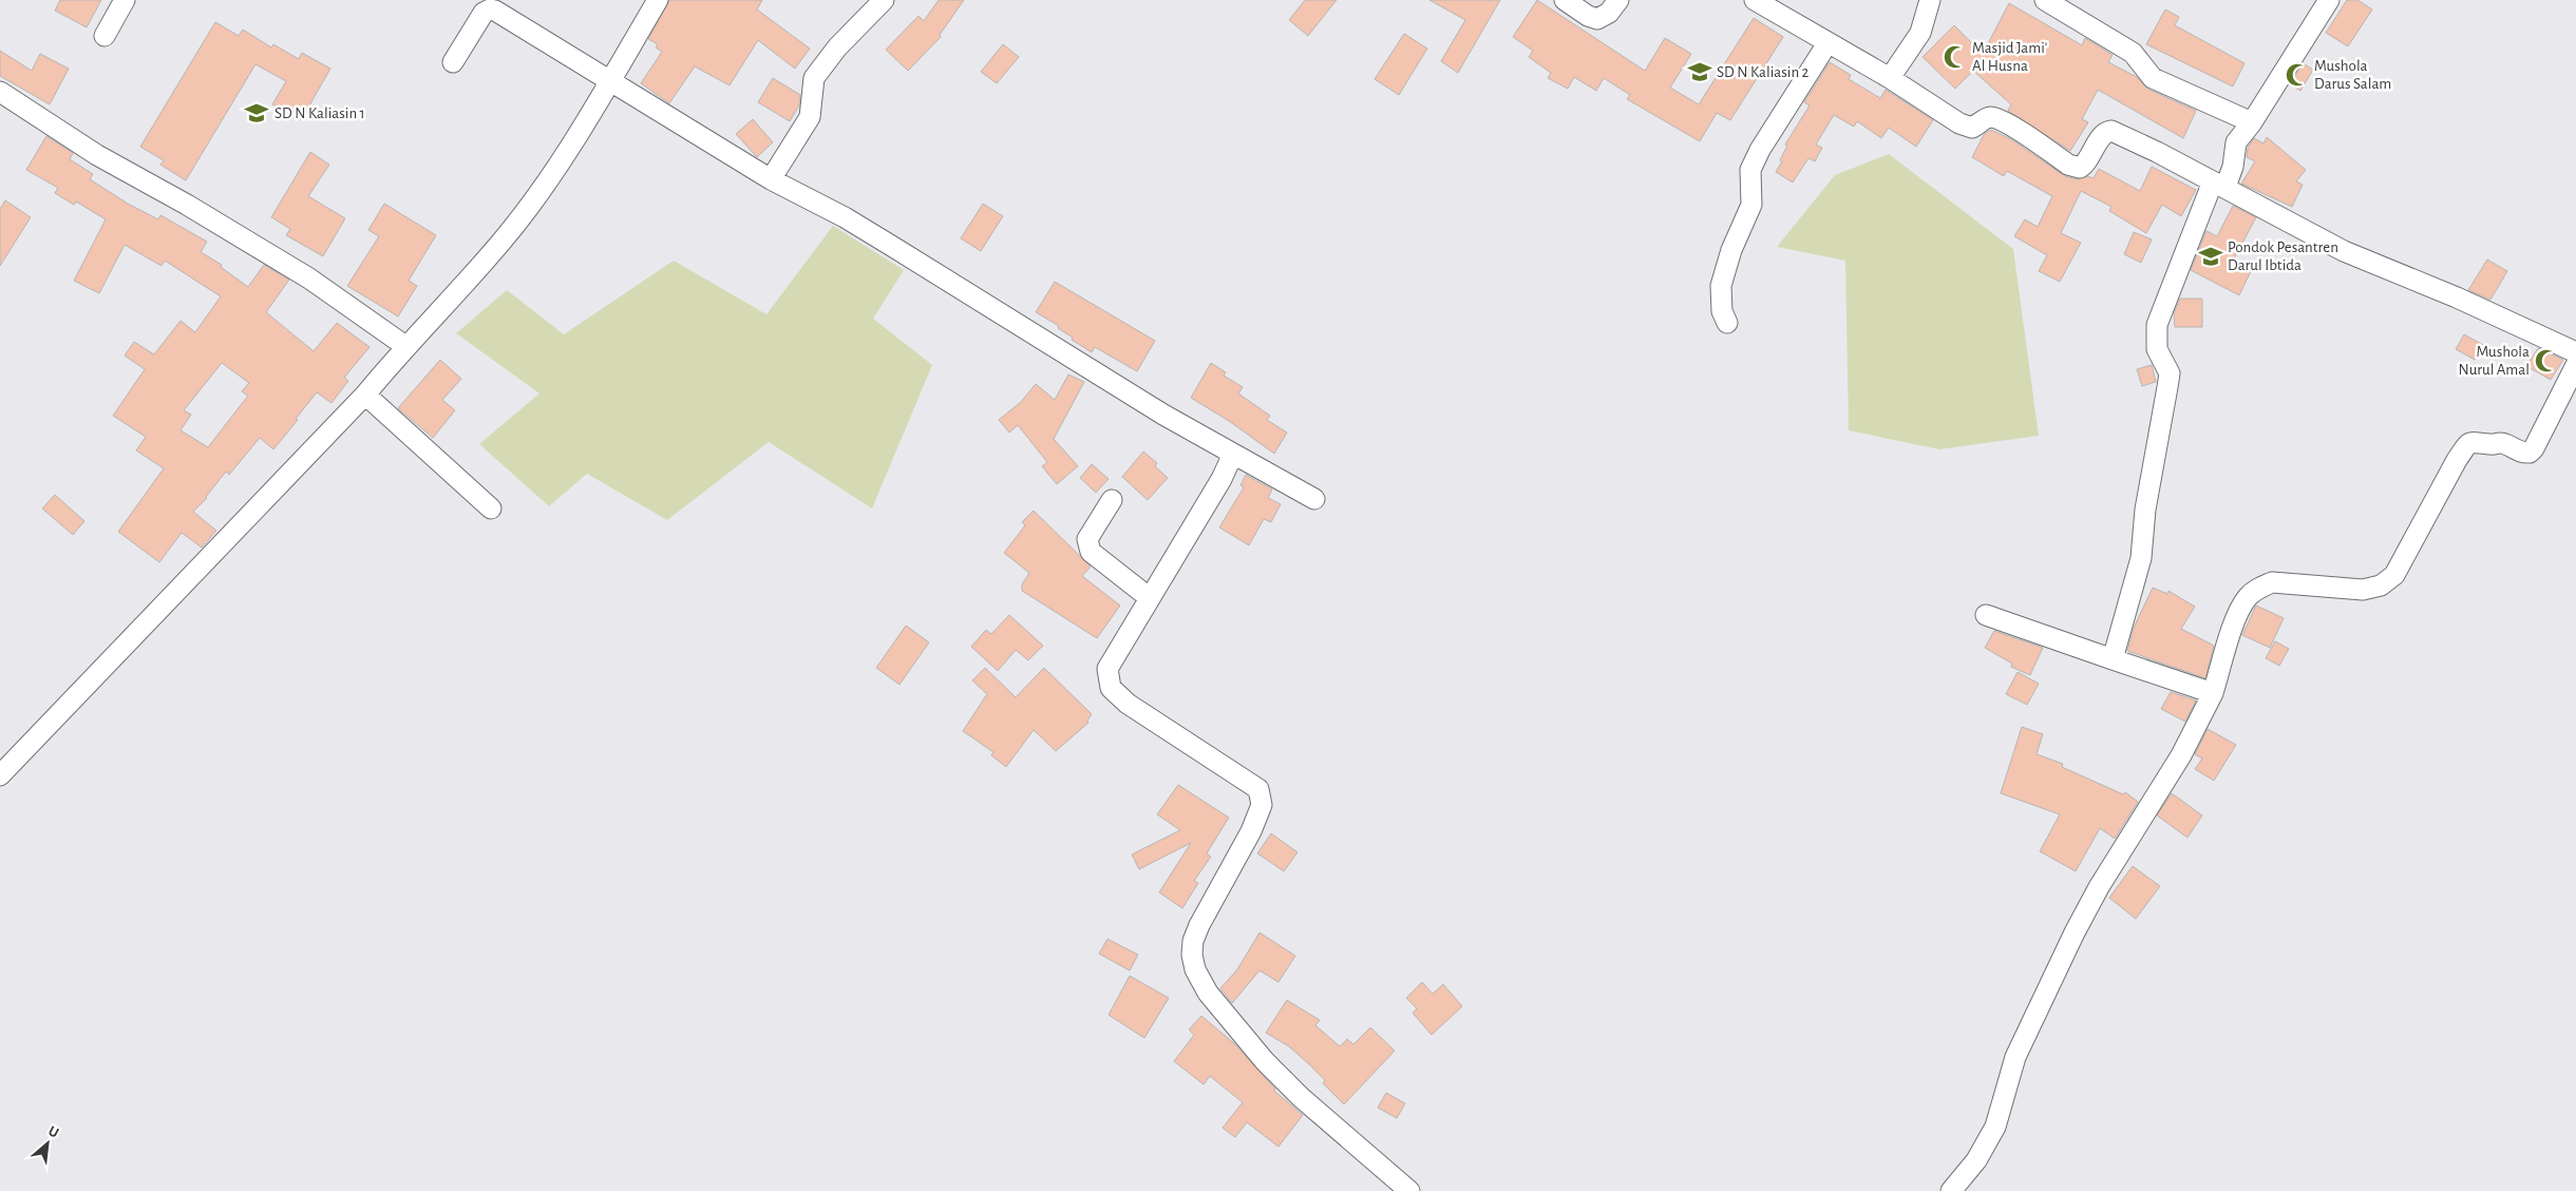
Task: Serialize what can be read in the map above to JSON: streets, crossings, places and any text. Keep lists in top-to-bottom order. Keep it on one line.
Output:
{"places":{"mosque":["Masjid Jami' Al Husna","Mushola Darus Salam","Mushola Nurul Amal"],"school or university":["SD N Kaliasin 2","SD N Kaliasin 1","Pondok Pesantren Darul Ibtida"]},"north":"top right"}
